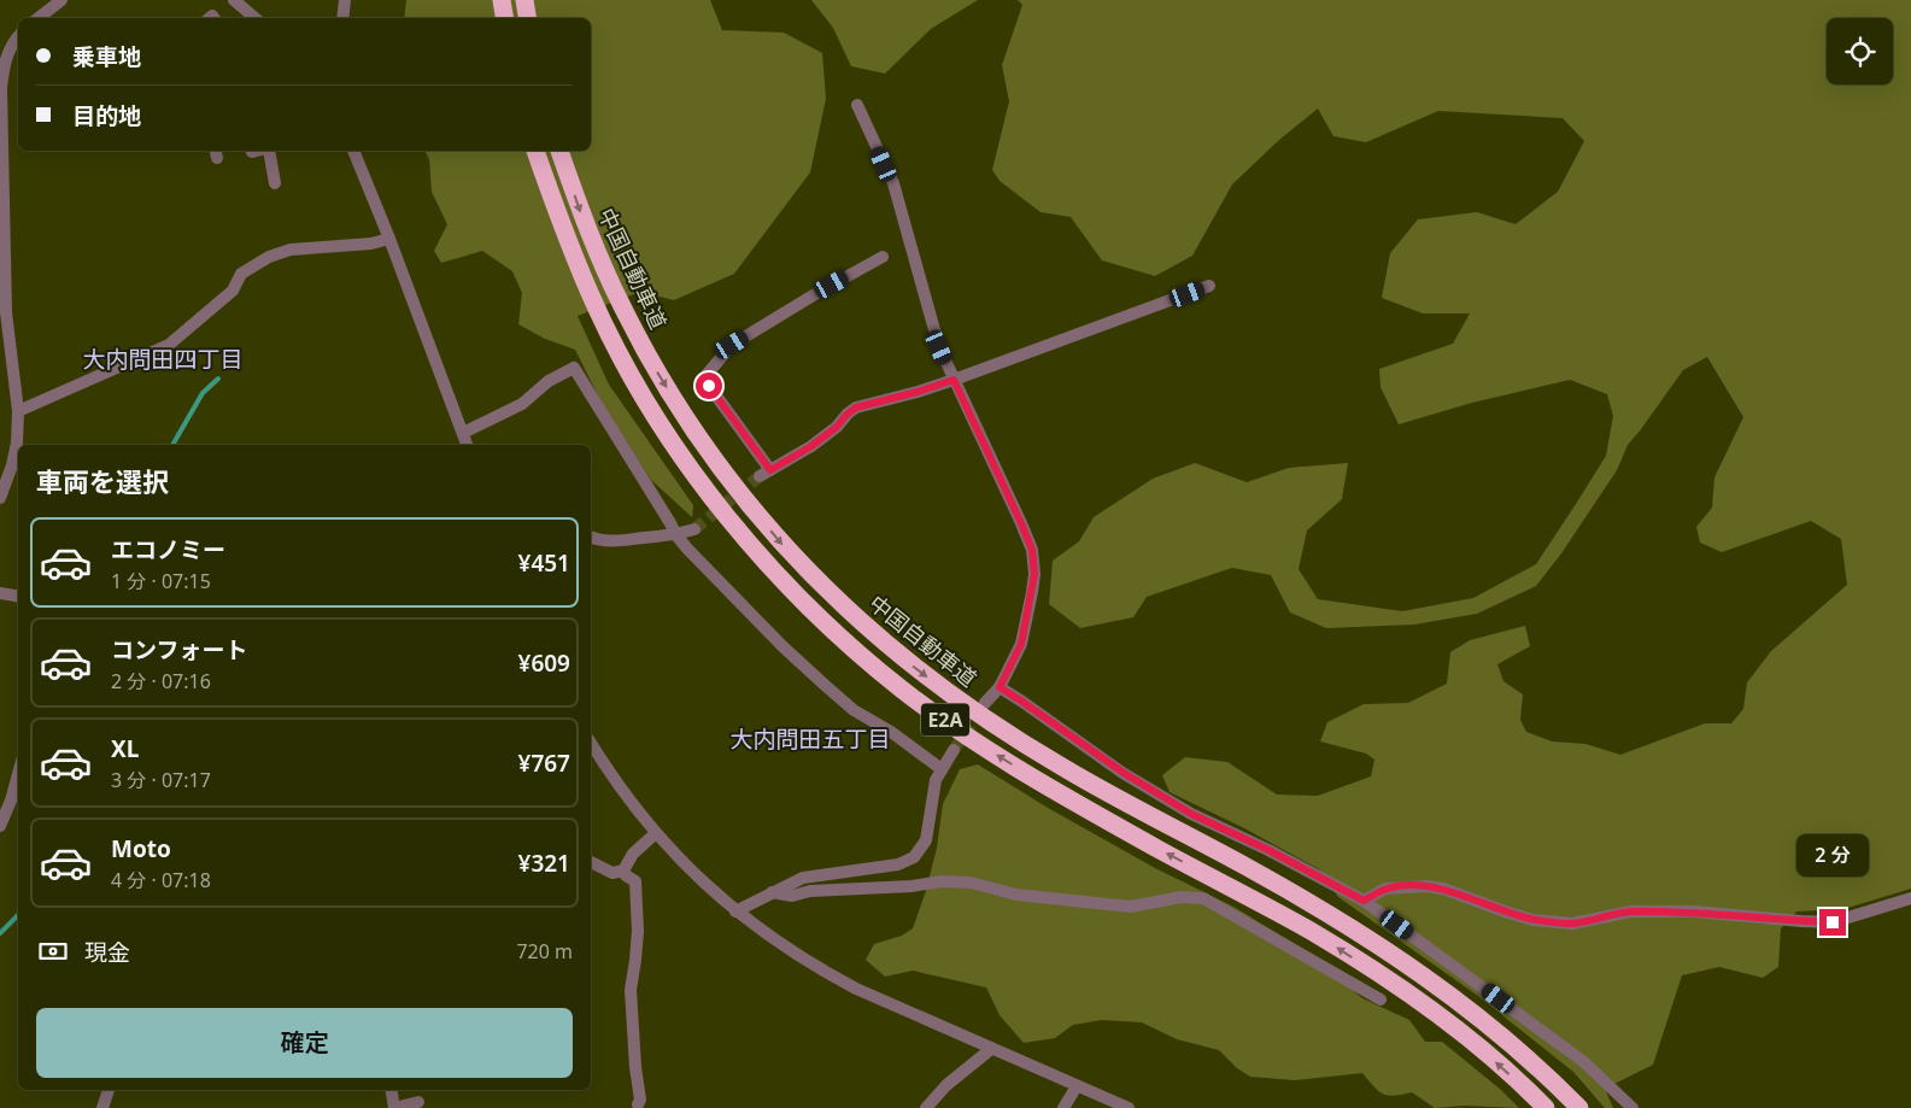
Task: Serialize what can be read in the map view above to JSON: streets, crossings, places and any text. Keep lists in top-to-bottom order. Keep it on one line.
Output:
{"streets":{"highway":["中国自動車道","E2A"]},"districts":["大内問田四丁目","大内問田五丁目"],"page":{"banner":["乗車地","目的地"],"heading":"車両を選択","list":[{"name":"エコノミー","note":"1 分 · 07:15","value":"¥451"},{"name":"コンフォート","note":"2 分 · 07:16","value":"¥609"},{"name":"XL","note":"3 分 · 07:17","value":"¥767"},{"name":"Moto","note":"4 分 · 07:18","value":"¥321"}],"bubble":"2 分","pay":["現金","720 m"],"buttons":"確定"}}
